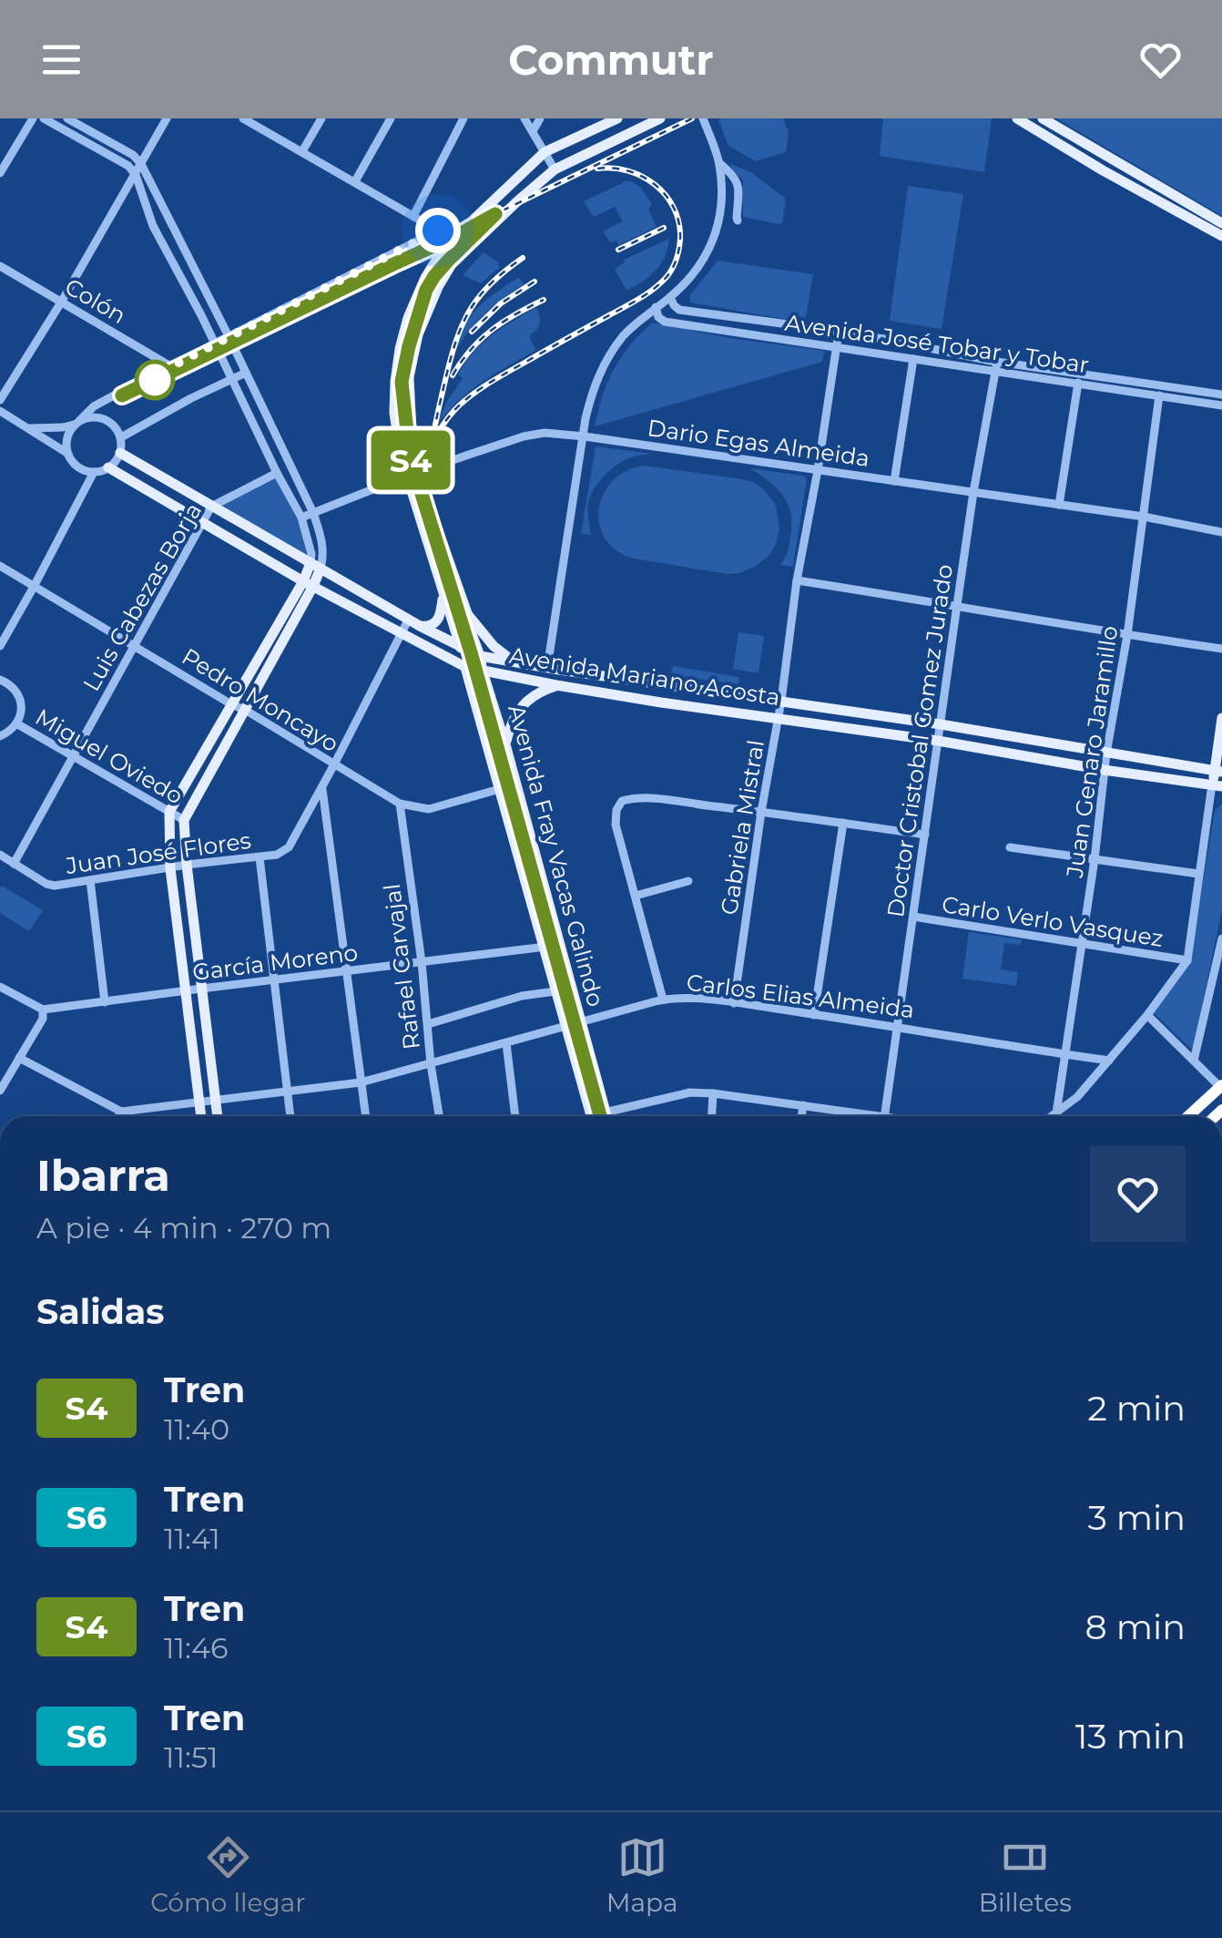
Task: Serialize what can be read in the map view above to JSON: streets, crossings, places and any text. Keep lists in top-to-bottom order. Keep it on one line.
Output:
{"streets":{"main road":["Avenida Mariano Acosta","Avenida Fray Vacas Galindo"],"street":["Colón","Avenida José Tobar y Tobar","Dario Egas Almeida","Luis Cabezas Borja","Pedro Moncayo","Doctor Cristobal Gomez Jurado","Juan Genaro Jaramillo","Miguel Oviedo","Gabriela Mistral","Juan José Flores","Carlo Verlo Vasquez","García Moreno","Rafael Carvajal","Carlos Elias Almeida"]},"crossings":[["Avenida José Tobar y Tobar","Doctor Cristobal Gomez Jurado"],["Avenida José Tobar y Tobar","Juan Genaro Jaramillo"],["Avenida José Tobar y Tobar","Gabriela Mistral"],["Dario Egas Almeida","Doctor Cristobal Gomez Jurado"],["Dario Egas Almeida","Juan Genaro Jaramillo"],["Dario Egas Almeida","Gabriela Mistral"],["Dario Egas Almeida","Avenida Fray Vacas Galindo"],["Luis Cabezas Borja","Avenida Mariano Acosta"],["Luis Cabezas Borja","Pedro Moncayo"],["Luis Cabezas Borja","Miguel Oviedo"],["Luis Cabezas Borja","Juan José Flores"],["Avenida Mariano Acosta","Doctor Cristobal Gomez Jurado"],["Avenida Mariano Acosta","Juan Genaro Jaramillo"],["Avenida Mariano Acosta","Gabriela Mistral"],["Avenida Mariano Acosta","Juan José Flores"],["Avenida Mariano Acosta","Avenida Fray Vacas Galindo"],["Pedro Moncayo","Juan José Flores"],["Pedro Moncayo","Avenida Fray Vacas Galindo"],["Pedro Moncayo","Rafael Carvajal"],["Doctor Cristobal Gomez Jurado","Carlo Verlo Vasquez"],["Doctor Cristobal Gomez Jurado","Carlos Elias Almeida"],["Juan Genaro Jaramillo","Carlo Verlo Vasquez"],["Juan Genaro Jaramillo","Carlos Elias Almeida"],["Gabriela Mistral","Carlos Elias Almeida"],["Avenida Fray Vacas Galindo","García Moreno"],["Avenida Fray Vacas Galindo","Carlos Elias Almeida"],["García Moreno","Rafael Carvajal"],["Rafael Carvajal","Carlos Elias Almeida"]],"page":{"header":"Commutr","on_map":"S4","heading":[["Ibarra","A pie · 4 min · 270 m"],"Salidas"],"list":[{"mark":"S4","name":"Tren","note":"11:40","value":"2 min"},{"mark":"S6","name":"Tren","note":"11:41","value":"3 min"},{"mark":"S4","name":"Tren","note":"11:46","value":"8 min"},{"mark":"S6","name":"Tren","note":"11:51","value":"13 min"}],"tabs":["Cómo llegar","Mapa","Billetes"]}}
